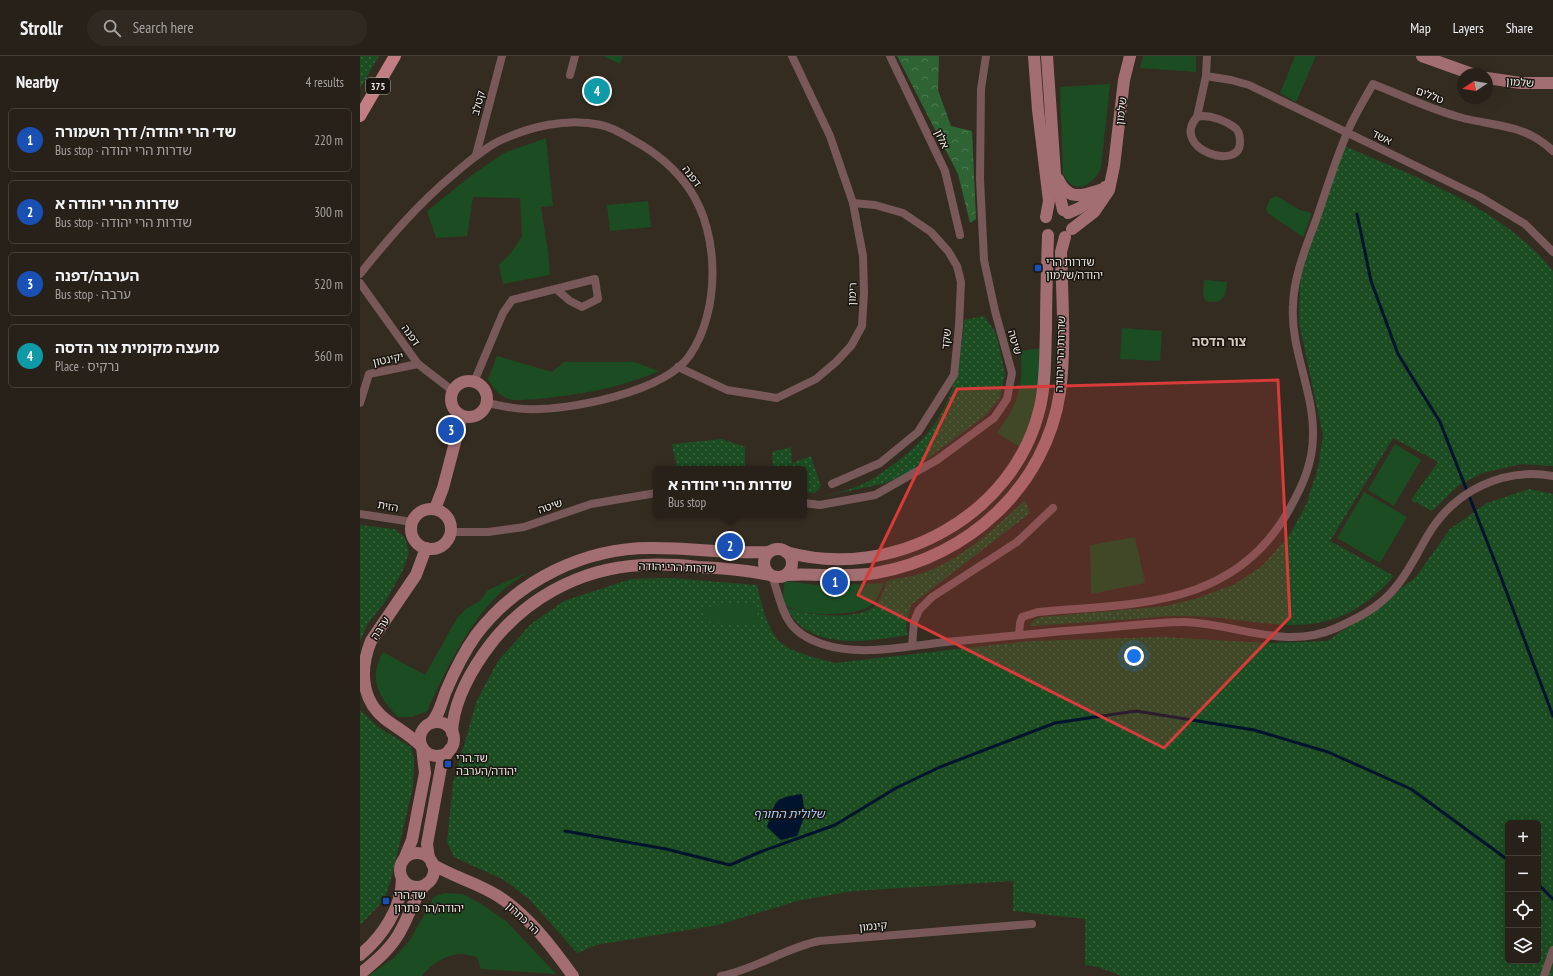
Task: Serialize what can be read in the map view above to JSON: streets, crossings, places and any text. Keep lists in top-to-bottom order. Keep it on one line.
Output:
{"streets":{"main road":["375"],"street":["שלמון","טללים","קטלב","אשד","אלון","דפנה","רימון","שקד","שיטה","שדרות הרי יהודה","יקינטון","הזית","ערבה","הר כתרון","קינמון"]},"crossings":[["שלמון","שדרות הרי יהודה"],["טללים","אשד"],["קטלב","דפנה"],["דפנה","רימון"],["דפנה","יקינטון"],["רימון","שקד"],["שיטה","הזית"],["שיטה","ערבה"],["שדרות הרי יהודה","ערבה"],["הזית","ערבה"]],"districts":["צור הדסה"],"water":["שלולית החורף"],"places":{"transit":["שדרות הרי יהודה/שלמון","שד.הרי יהודה/הערבה","שד.הרי יהודה/הר כתרון"]},"north":"left","page":{"header":"Strollr","search":"Search here","nav":["Map","Layers","Share"],"heading":["Nearby","4 results"],"pins":["4","3","2","1"],"list":[{"mark":"1","name":"שד׳ הרי יהודה/ דרך השמורה","note":"Bus stop · שדרות הרי יהודה","value":"220 m"},{"mark":"2","name":"שדרות הרי יהודה א","note":"Bus stop · שדרות הרי יהודה","value":"300 m"},{"mark":"3","name":"הערבה/דפנה","note":"Bus stop · ערבה","value":"520 m"},{"mark":"4","name":"מועצה מקומית צור הדסה","note":"Place · נרקיס","value":"560 m"}],"popup":["שדרות הרי יהודה א","Bus stop"],"map_buttons":["+","−"]}}
